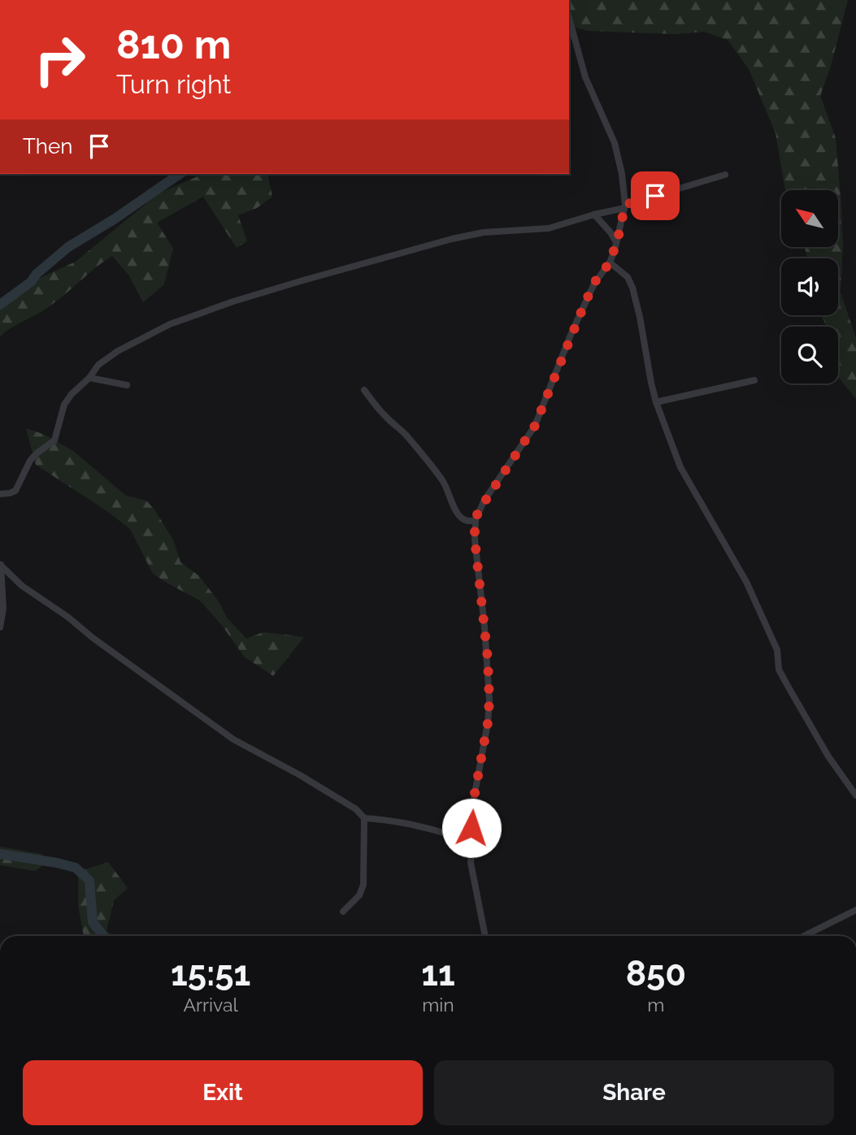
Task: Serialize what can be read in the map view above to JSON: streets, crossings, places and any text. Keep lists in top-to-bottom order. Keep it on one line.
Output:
{"north":"top left","page":{"turn":["810 m","Turn right"],"then":"Then","eta":["15:51","Arrival","11","min","850","m"],"buttons":["Exit","Share"]}}
